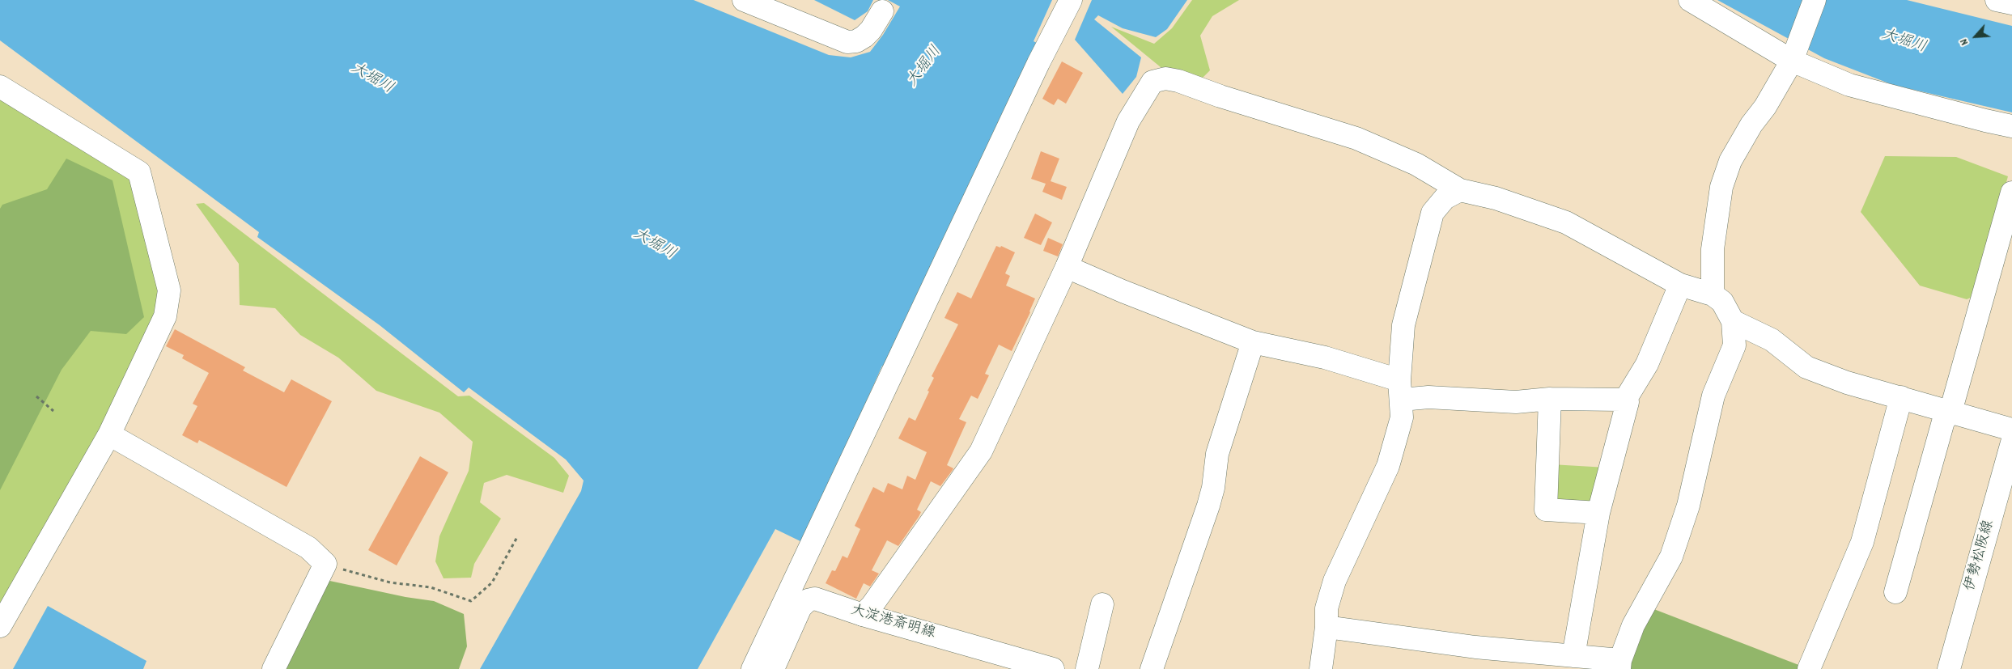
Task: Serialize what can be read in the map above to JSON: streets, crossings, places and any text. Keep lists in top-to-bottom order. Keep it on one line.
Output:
{"streets":{"street":["伊勢松阪線","大淀港斎明線"]},"water":["大堀川"],"north":"bottom left"}
